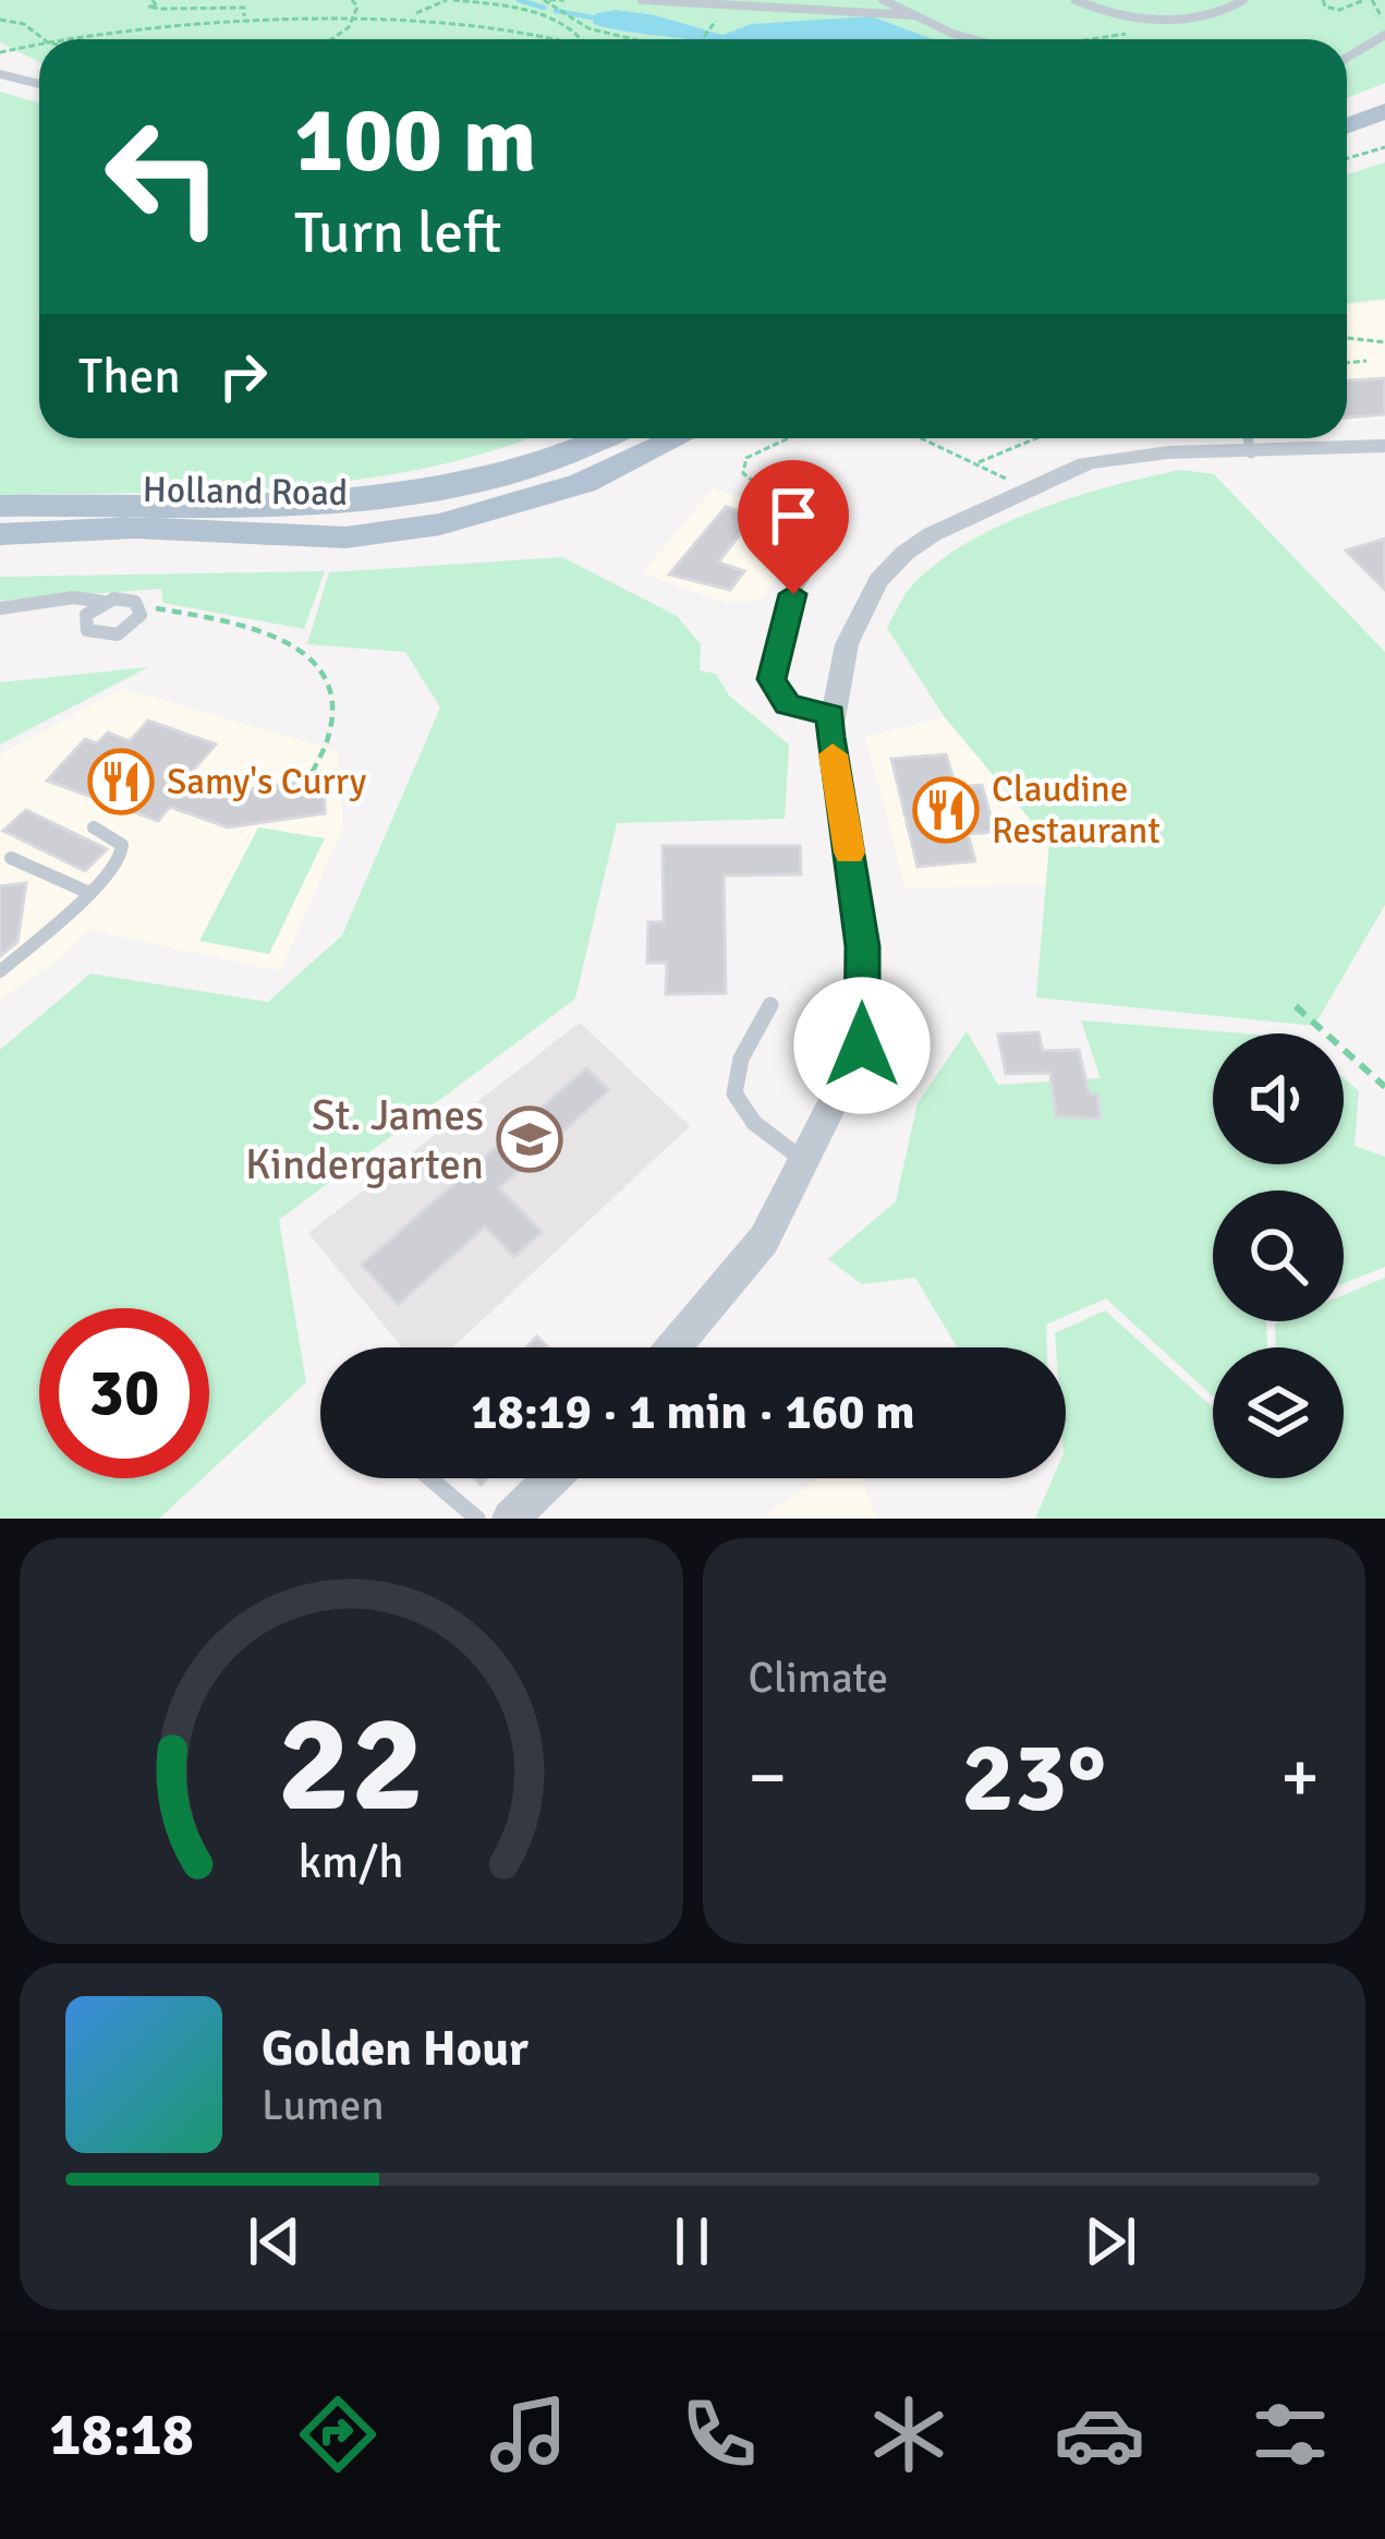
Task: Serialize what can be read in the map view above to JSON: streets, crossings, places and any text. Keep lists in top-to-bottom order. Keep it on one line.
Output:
{"streets":{"main road":["Holland Road"]},"places":{"restaurant":["Samy's Curry","Claudine Restaurant"],"school or university":["St. James Kindergarten"]},"page":{"turn":["100 m","Turn left"],"then":"Then","limit":"30","trip":"18:19 · 1 min · 160 m","tile":"Climate","heat":["−","23°","+"],"song":["Golden Hour","Lumen"],"tabs":"18:18","gauge":["22","km/h"]}}
